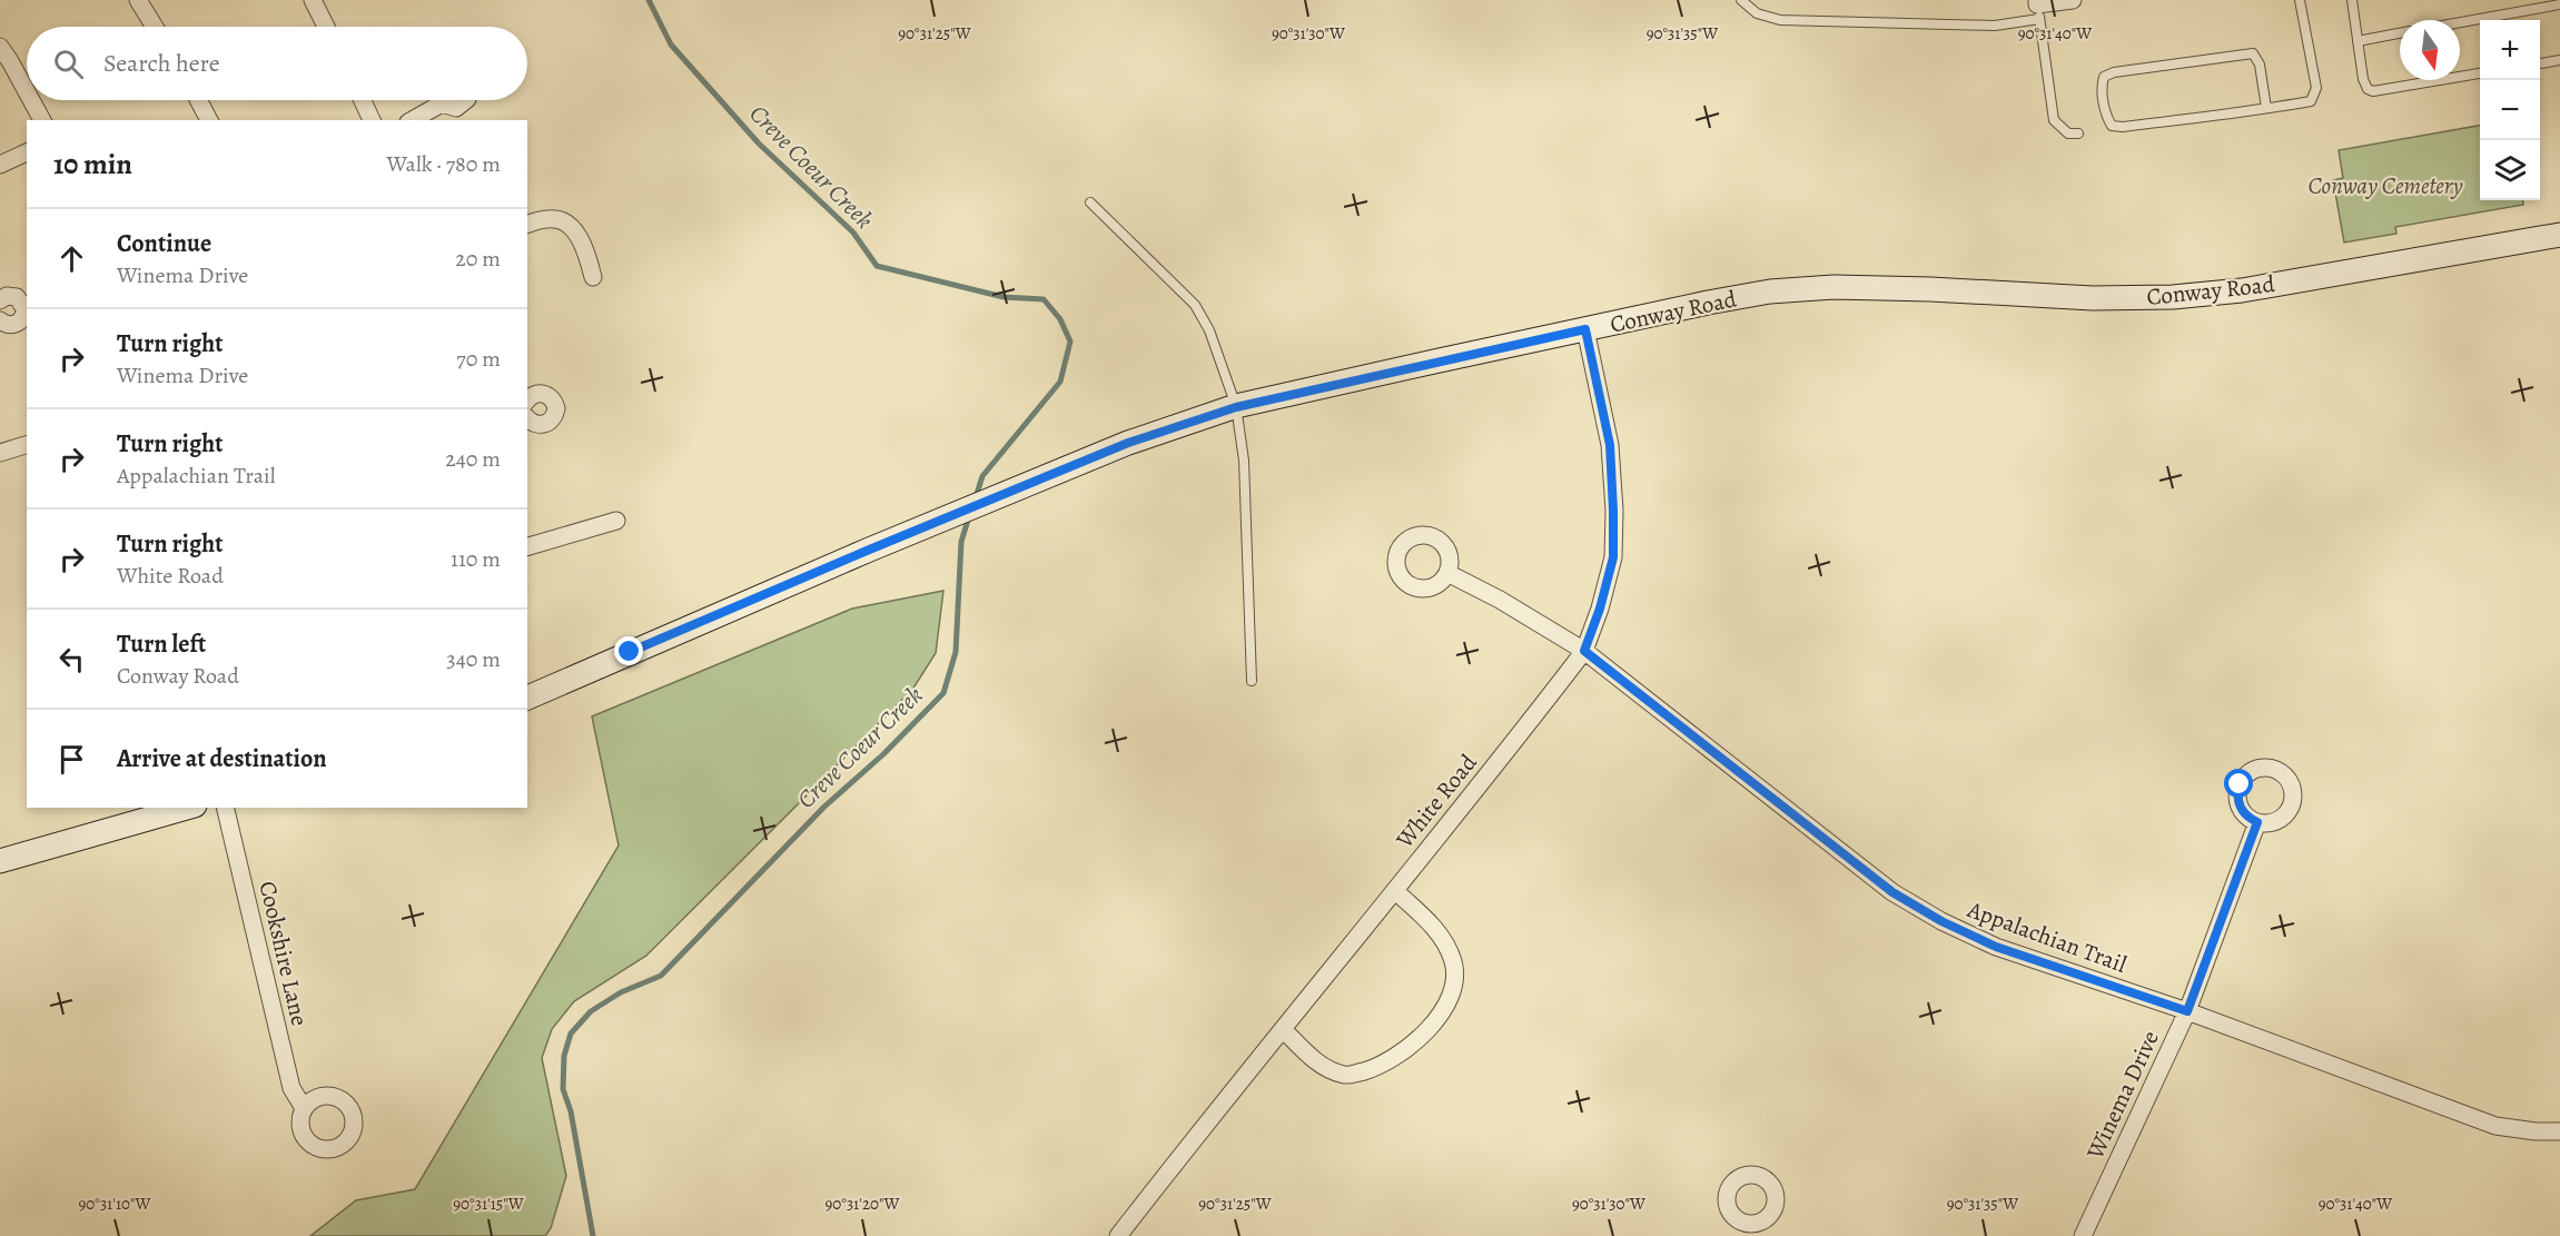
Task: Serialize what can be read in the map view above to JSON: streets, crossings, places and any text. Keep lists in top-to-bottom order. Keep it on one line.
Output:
{"streets":{"street":["Conway Road","White Road","Appalachian Trail","Cookshire Lane","Winema Drive"]},"crossings":[["Conway Road","White Road"],["White Road","Appalachian Trail"],["Appalachian Trail","Winema Drive"]],"water":["Creve Coeur Creek"],"parks":["Conway Cemetery"],"north":"bottom","page":{"map_buttons":["+","−"],"search":"Search here","heading":["10 min","Walk · 780 m"],"list":[["Continue","Winema Drive","20 m"],["Turn right","Winema Drive","70 m"],["Turn right","Appalachian Trail","240 m"],["Turn right","White Road","110 m"],["Turn left","Conway Road","340 m"],"Arrive at destination"]},"coordinates":["90°31'25\"W","90°31'30\"W","90°31'35\"W","90°31'40\"W","90°31'10\"W","90°31'15\"W","90°31'20\"W"]}
